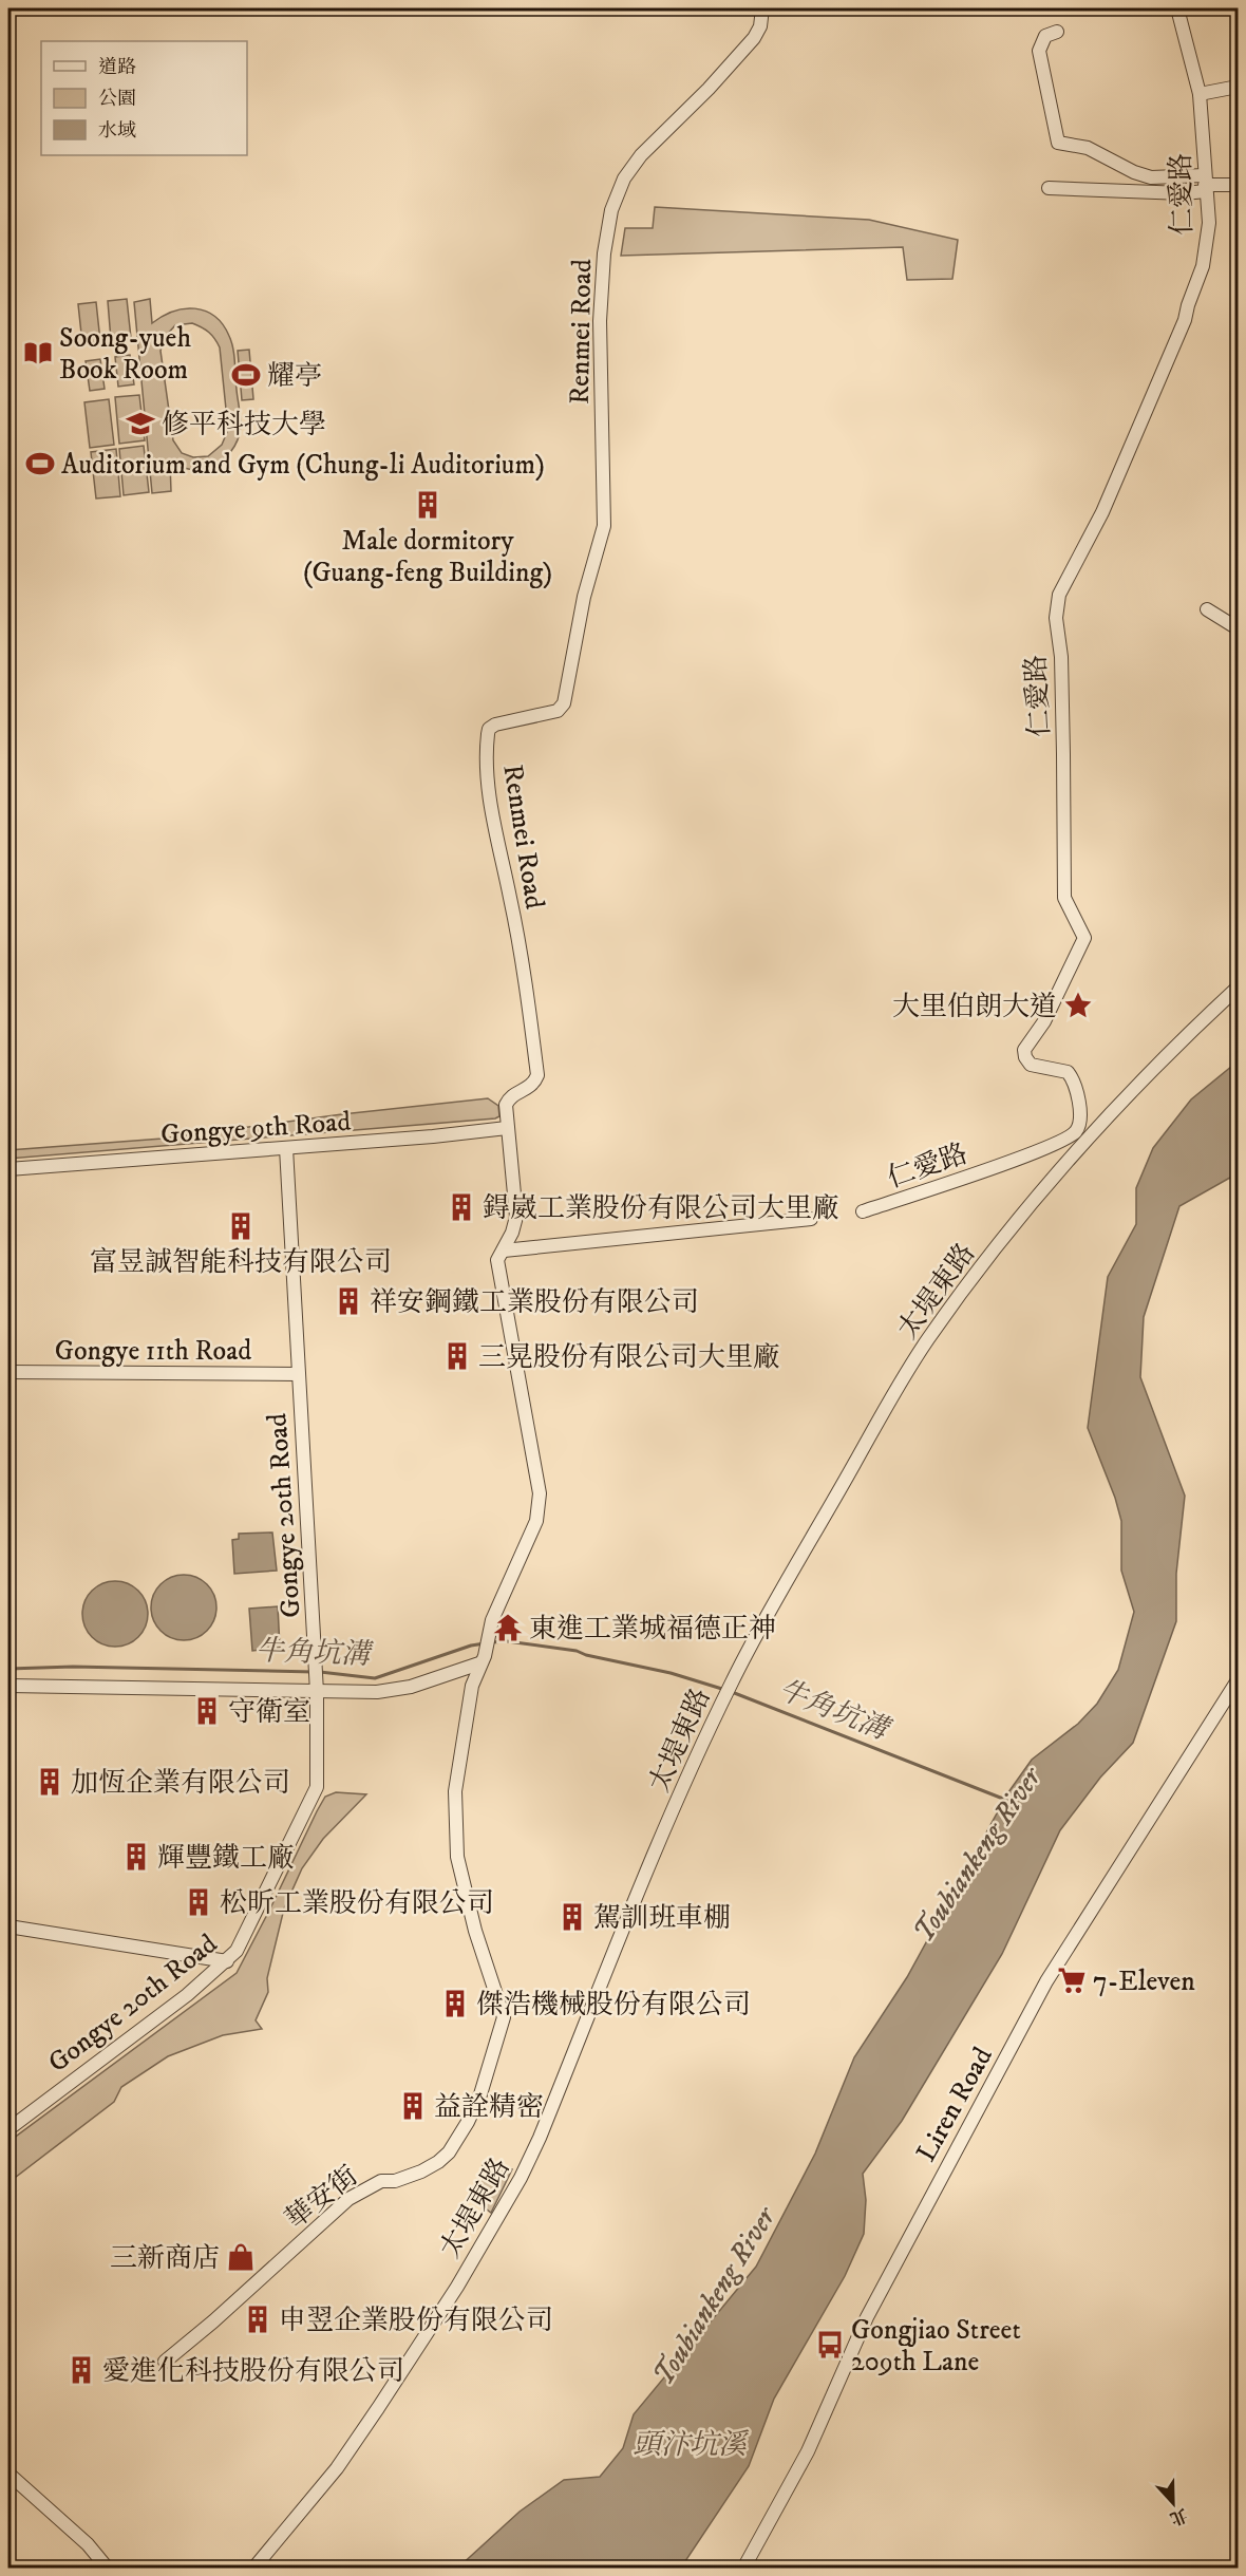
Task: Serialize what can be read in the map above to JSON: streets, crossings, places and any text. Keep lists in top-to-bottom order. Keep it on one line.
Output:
{"streets":{"street":["仁愛路","Renmei Road","Gongye 9th Road","太堤東路","Gongye 11th Road","Gongye 20th Road","Liren Road","華安街"]},"crossings":[["Renmei Road","Gongye 9th Road"],["Renmei Road","華安街"],["Gongye 9th Road","Gongye 20th Road"],["Gongye 11th Road","Gongye 20th Road"]],"water":["牛角坑溝","Toubiankeng River","頭汴坑溪"],"places":{"library":["Soong-yueh Book Room"],"sports":["耀亭","Auditorium and Gym (Chung-li Auditorium)"],"school or university":["修平科技大學"],"building":["Male dormitory (Guang-feng Building)","鍀崴工業股份有限公司大里廠","富昱誠智能科技有限公司","祥安鋼鐵工業股份有限公司","三晃股份有限公司大里廠","守衛室","加恆企業有限公司","輝豐鐵工廠","松昕工業股份有限公司","駕訓班車棚","傑浩機械股份有限公司","益詮精密","申翌企業股份有限公司","愛進化科技股份有限公司"],"place":["大里伯朗大道"],"temple":["東進工業城福德正神"],"supermarket":["7-Eleven"],"shop":["三新商店"],"bus stop":["Gongjiao Street 209th Lane"]},"legend":["道路","公園","水域"],"north":"bottom"}
